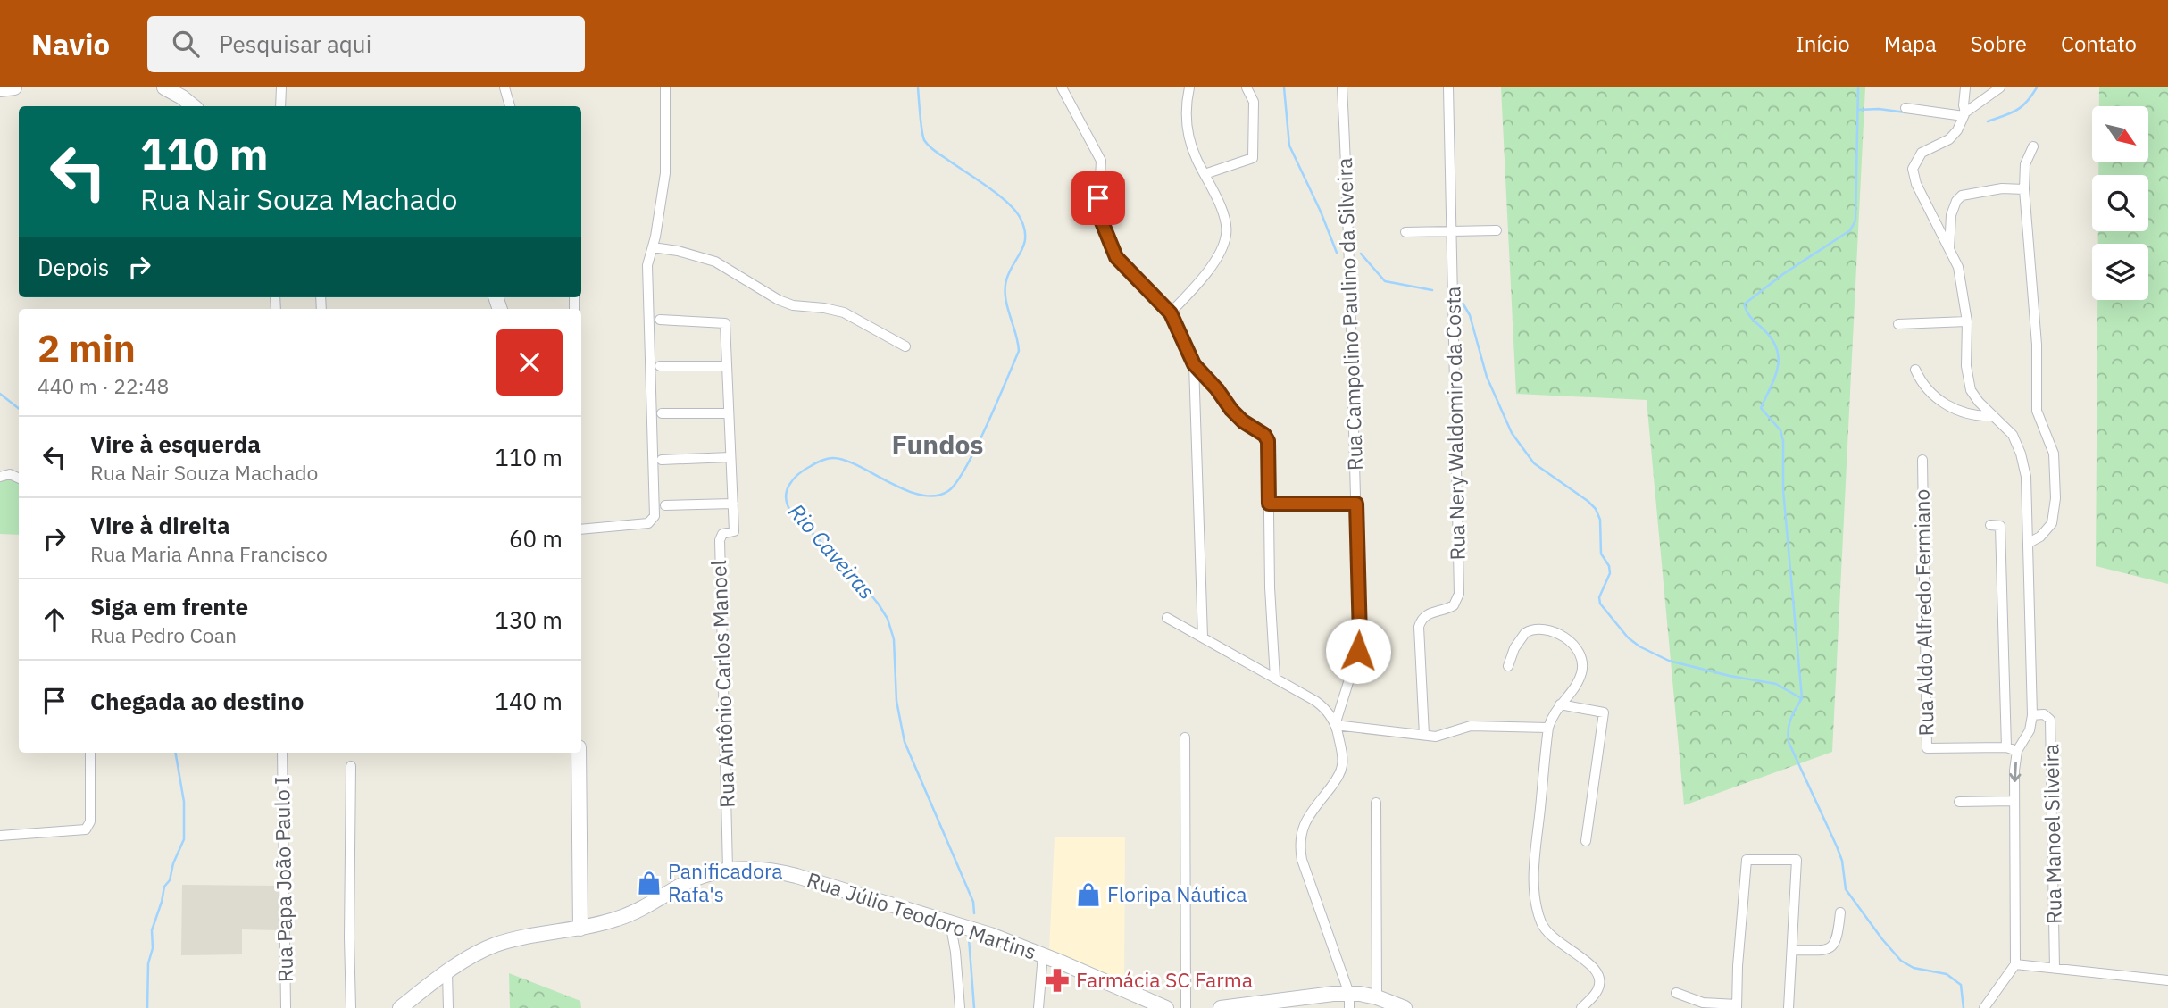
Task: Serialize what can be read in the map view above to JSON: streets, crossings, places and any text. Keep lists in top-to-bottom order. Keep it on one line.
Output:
{"streets":{"main road":["Rua Júlio Teodoro Martins"],"street":["Rua Campolino Paulino da Silveira","Rua Nery Waldomiro da Costa","Rua Aldo Alfredo Fermiano","Rua Antônio Carlos Manoel","Rua Manoel Silveira","Rua Papa João Paulo I"]},"crossings":[["Rua Antônio Carlos Manoel","Rua Júlio Teodoro Martins"]],"districts":["Fundos"],"water":["Rio Caveiras"],"places":{"shop":["Panificadora Rafa's","Floripa Náutica"],"pharmacy":["Farmácia SC Farma"]},"north":"bottom right","page":{"header":"Navio","search":"Pesquisar aqui","nav":["Início","Mapa","Sobre","Contato"],"turn":["110 m","Rua Nair Souza Machado"],"then":"Depois","heading":["2 min","440 m · 22:48"],"list":[{"name":"Vire à esquerda","note":"Rua Nair Souza Machado","value":"110 m"},{"name":"Vire à direita","note":"Rua Maria Anna Francisco","value":"60 m"},{"name":"Siga em frente","note":"Rua Pedro Coan","value":"130 m"},{"name":"Chegada ao destino","value":"140 m"}]}}
